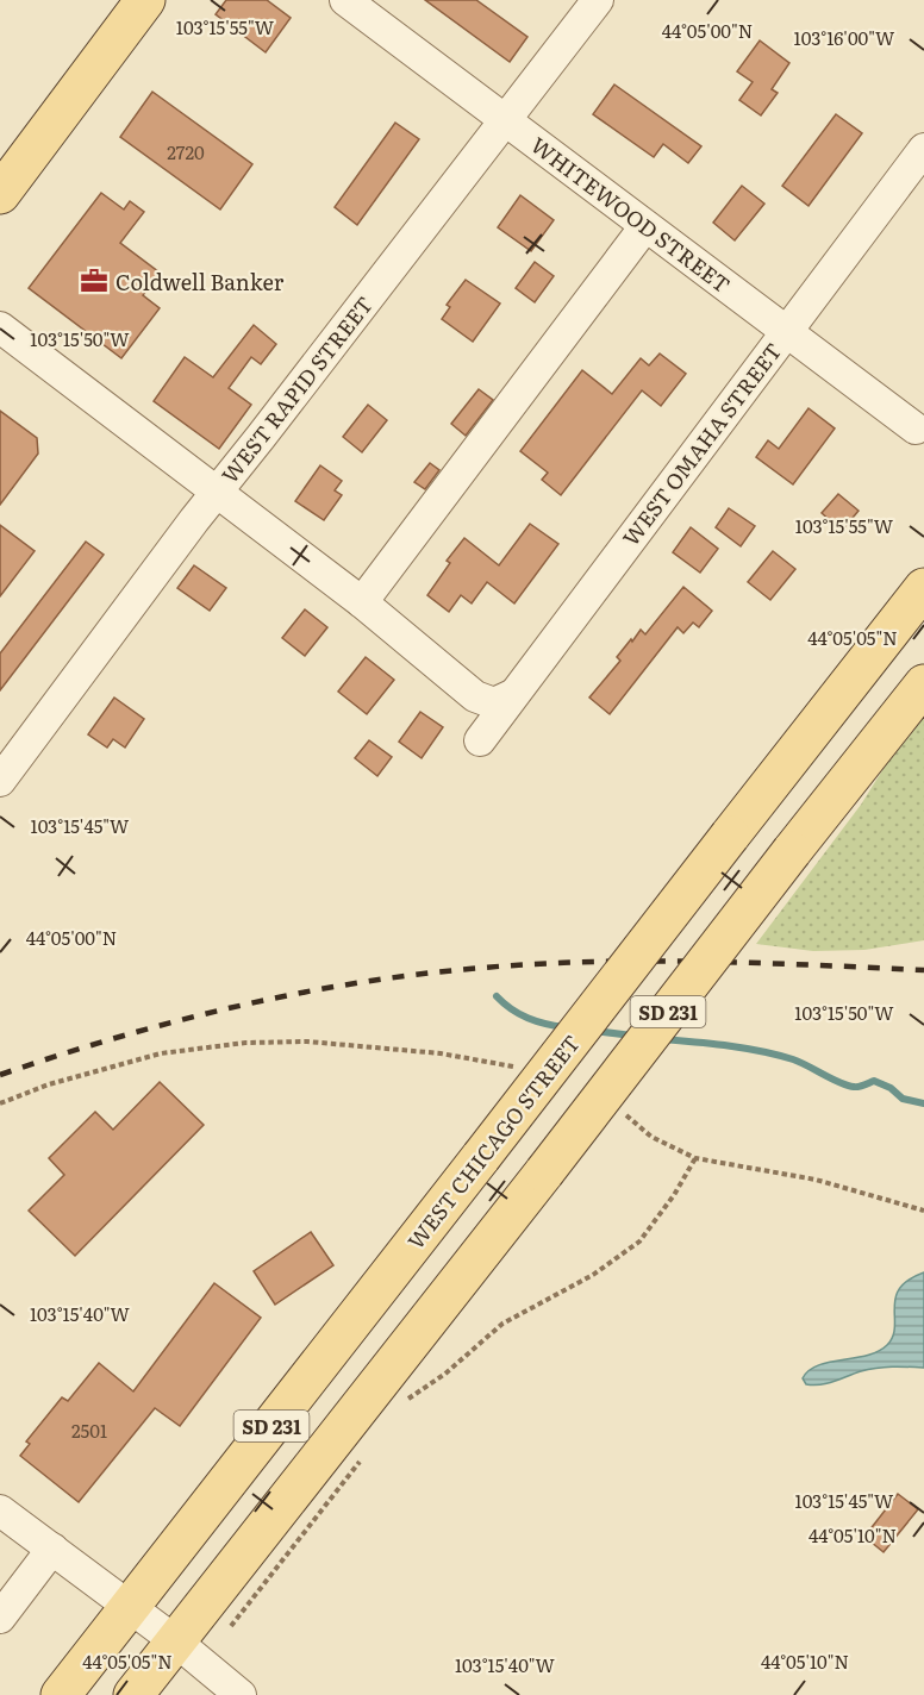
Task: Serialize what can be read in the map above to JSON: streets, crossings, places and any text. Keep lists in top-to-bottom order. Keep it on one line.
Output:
{"streets":{"main road":["SD 231","WEST CHICAGO STREET"],"street":["WHITEWOOD STREET","WEST RAPID STREET","WEST OMAHA STREET"]},"crossings":[["WHITEWOOD STREET","WEST RAPID STREET"],["WHITEWOOD STREET","WEST OMAHA STREET"]],"places":{"office":["Coldwell Banker"]},"house_numbers":["2720","2501"],"coordinates":["103°15'55\"W","44°05'00\"N","103°16'00\"W","103°15'50\"W","44°05'05\"N","103°15'45\"W","103°15'40\"W","44°05'10\"N"]}
